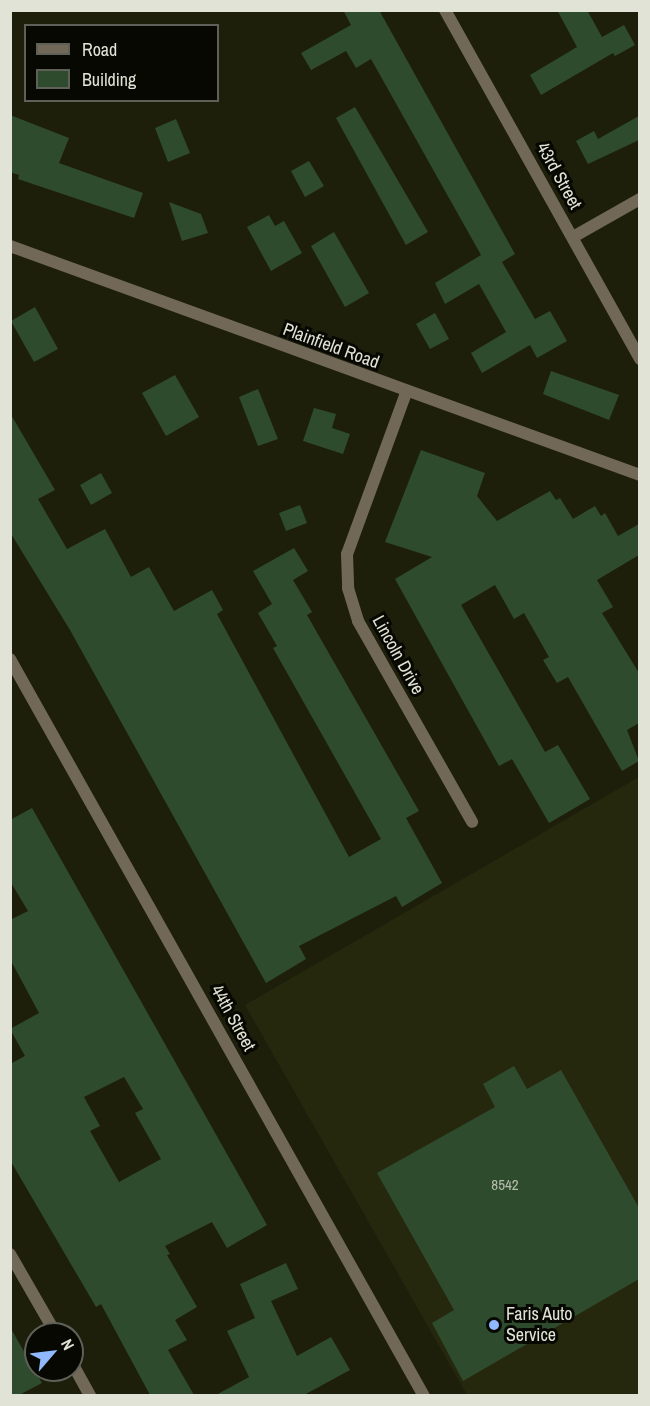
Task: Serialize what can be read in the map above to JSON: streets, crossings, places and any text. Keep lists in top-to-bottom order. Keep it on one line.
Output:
{"streets":{"street":["43rd Street","Plainfield Road","Lincoln Drive","44th Street"]},"crossings":[["Plainfield Road","Lincoln Drive"]],"places":["Faris Auto Service"],"house_numbers":["8542"],"legend":["Road","Building"],"north":"top right"}
